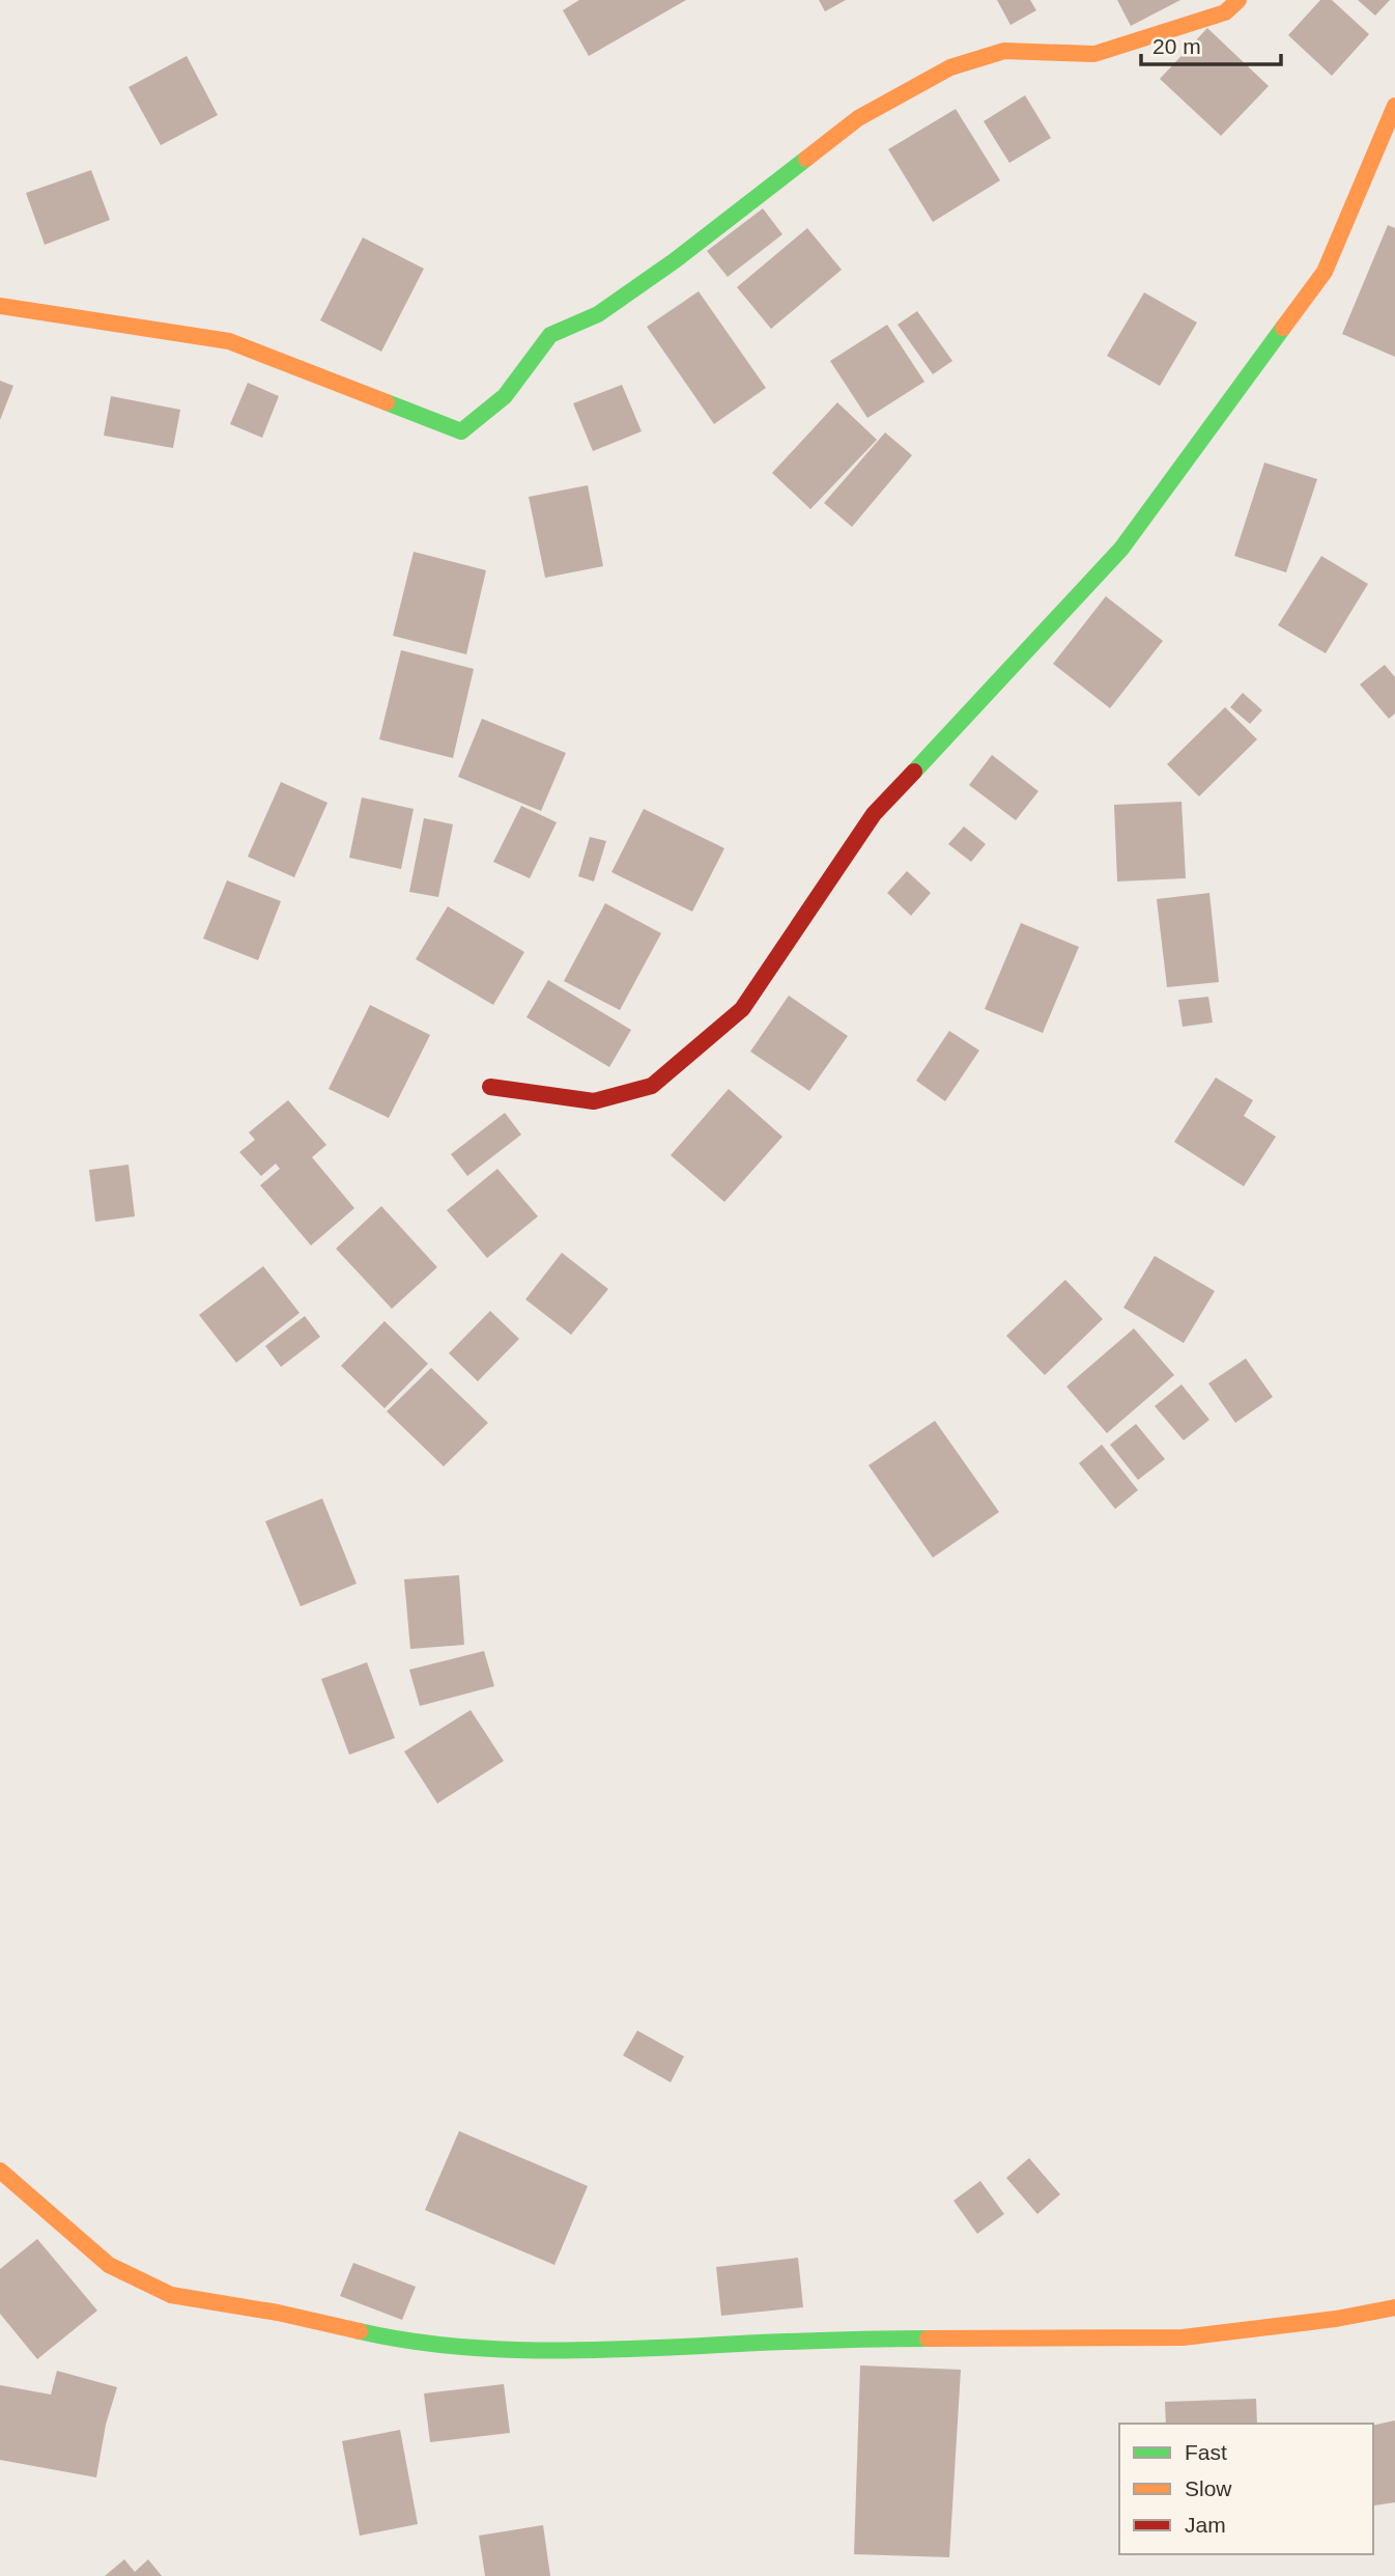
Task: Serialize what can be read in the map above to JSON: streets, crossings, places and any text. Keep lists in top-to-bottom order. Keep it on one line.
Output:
{"legend":["Fast","Slow","Jam"],"scale_bar":"20 m"}
